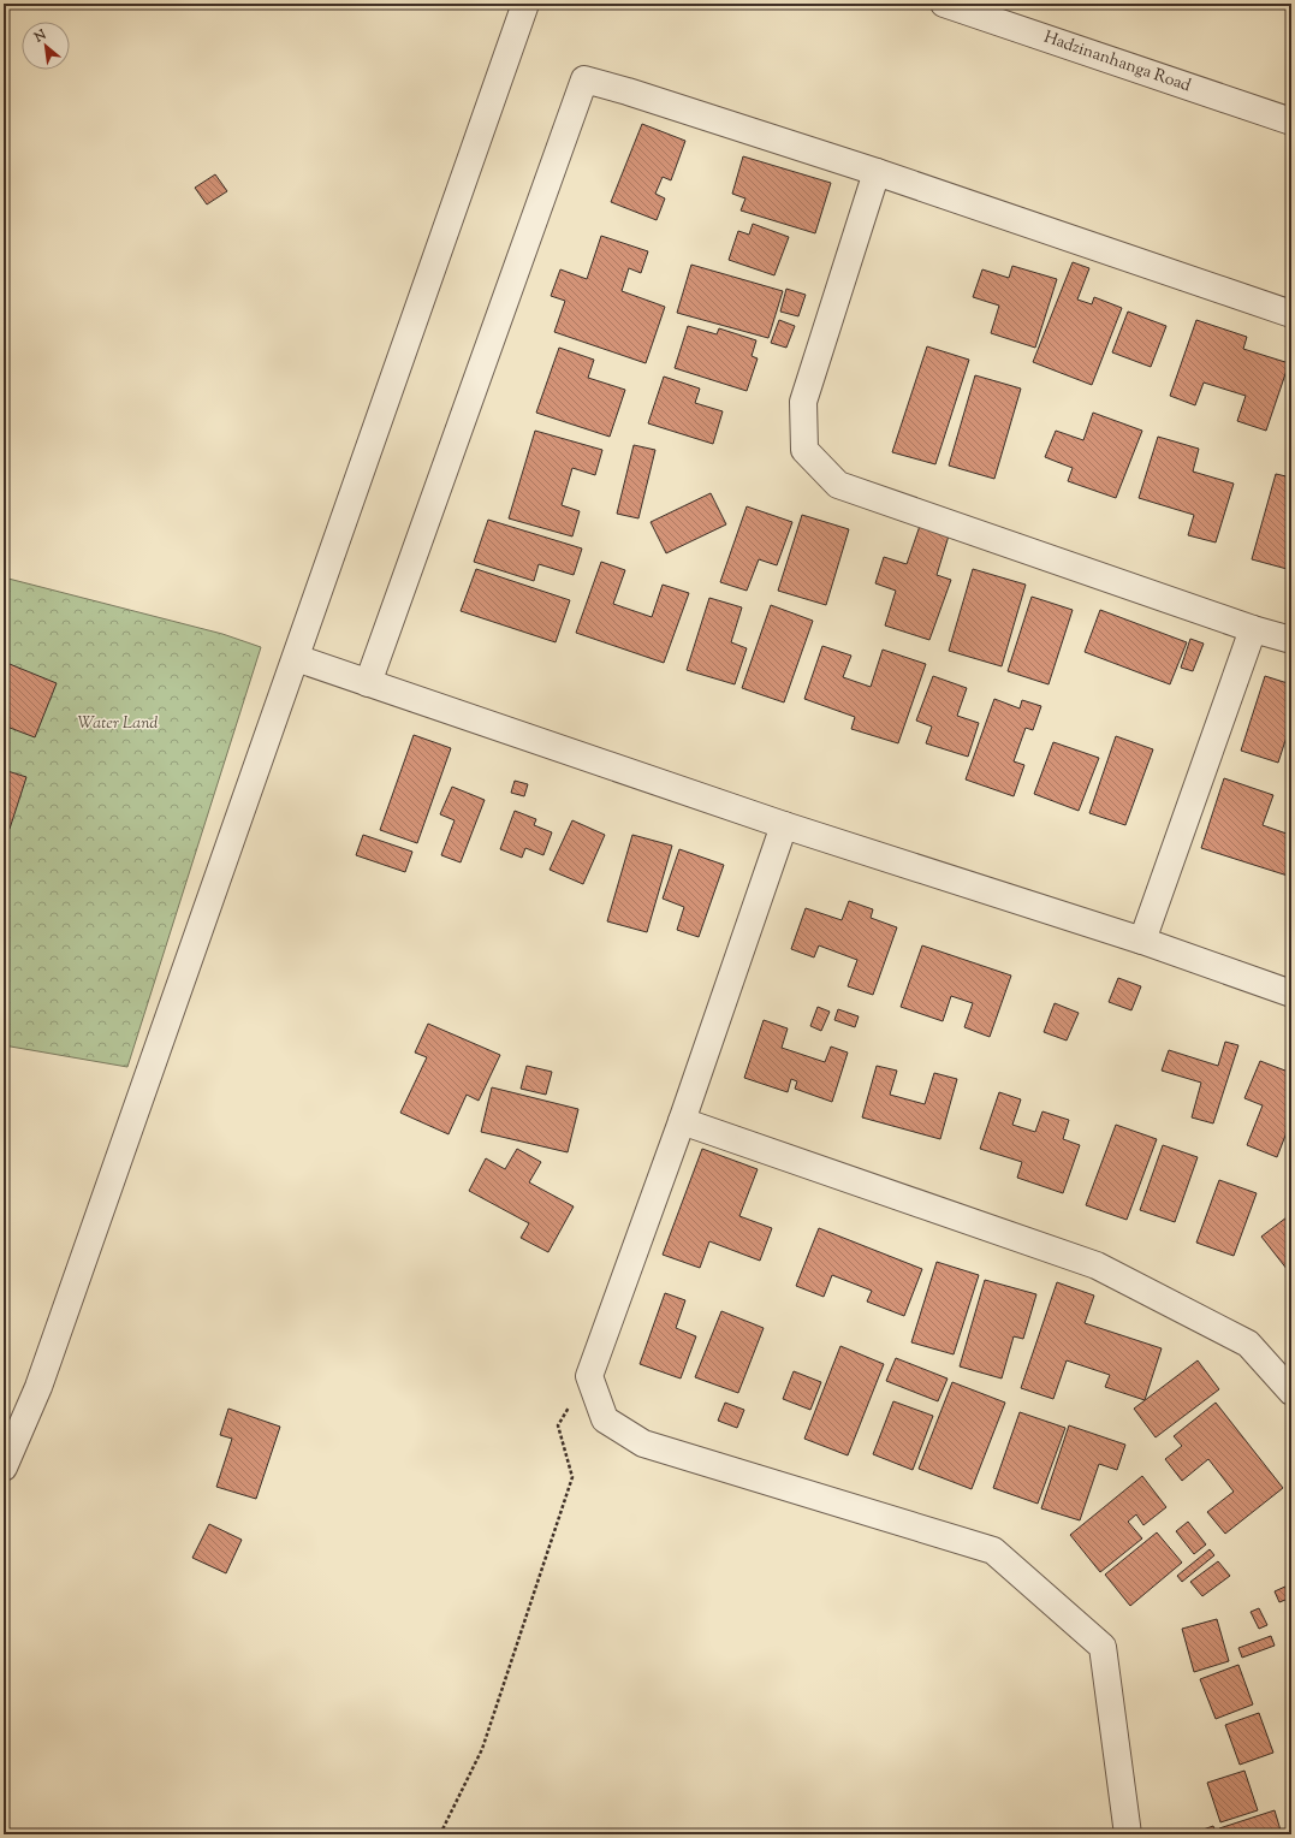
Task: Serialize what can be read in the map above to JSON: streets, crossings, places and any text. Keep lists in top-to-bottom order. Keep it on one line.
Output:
{"streets":{"street":["Hadzinanhanga Road"]},"parks":["Water Land"],"north":"top left"}
